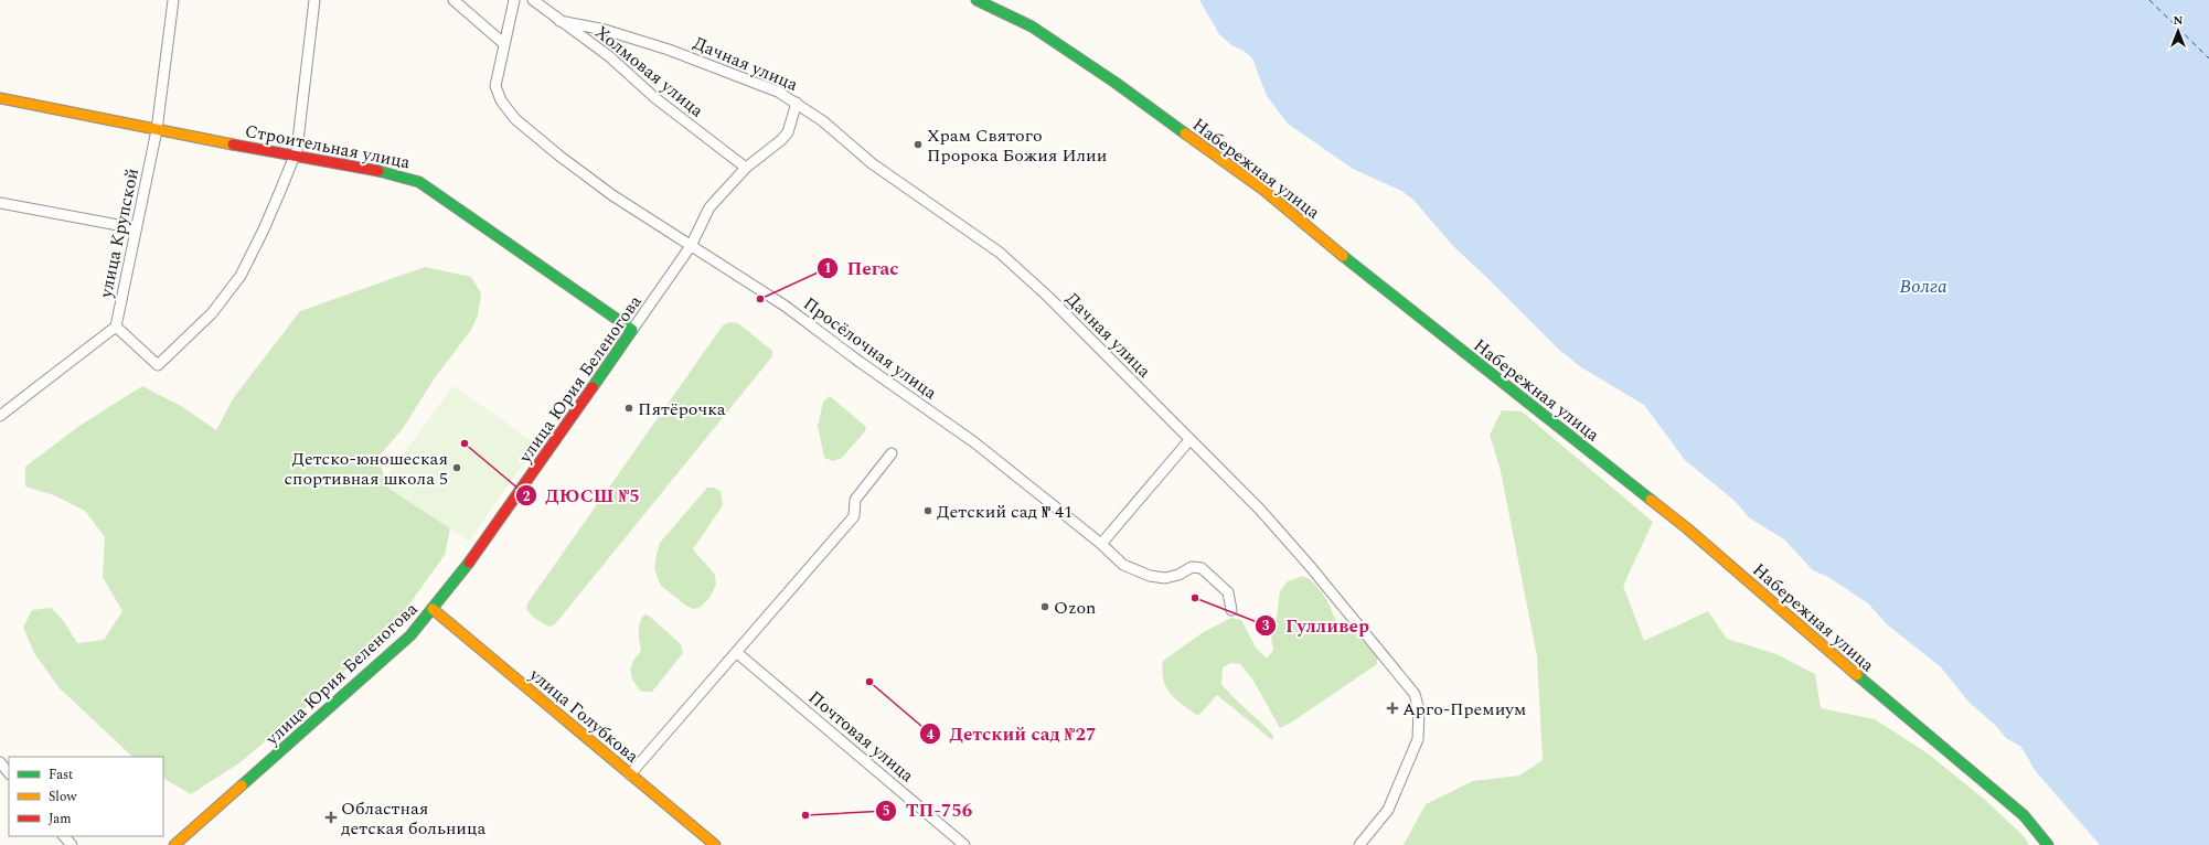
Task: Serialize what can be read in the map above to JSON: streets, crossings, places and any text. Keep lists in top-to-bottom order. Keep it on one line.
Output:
{"streets":{"street":["Дачная улица","Холмовая улица","Строительная улица","Набережная улица","улица Крупской","Просёлочная улица","улица Юрия Беленогова","улица Голубкова","Почтовая улица"]},"crossings":[["Дачная улица","Холмовая улица"],["Дачная улица","улица Юрия Беленогова"],["Холмовая улица","улица Юрия Беленогова"],["Строительная улица","улица Крупской"],["Строительная улица","улица Юрия Беленогова"],["Просёлочная улица","улица Юрия Беленогова"],["улица Юрия Беленогова","улица Голубкова"]],"water":["Волга"],"places":{"other":["Храм Святого Пророка Божия Илии","Пегас","Пятёрочка","ДЮСШ №5","Детско-юношеская спортивная школа 5","Детский сад № 41","Гулливер","Ozon","Детский сад №27","ТП-756"],"health":["Арго-Премиум","Областная детская больница"]},"legend":["Fast","Slow","Jam"],"north":"top"}
